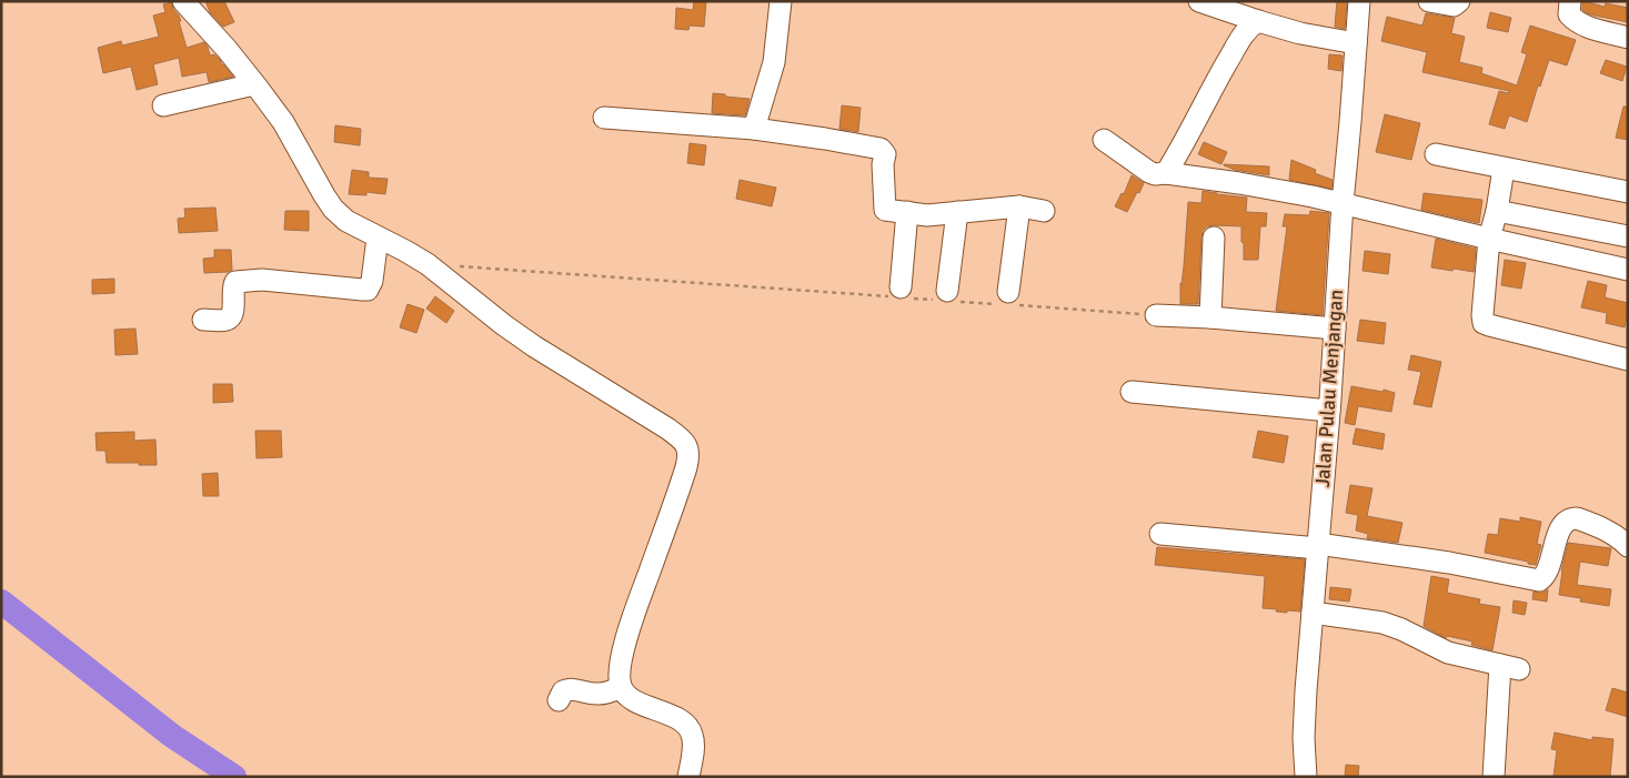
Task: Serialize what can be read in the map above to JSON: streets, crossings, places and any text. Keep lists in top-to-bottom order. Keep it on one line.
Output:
{"streets":{"street":["Jalan Pulau Menjangan"]}}
